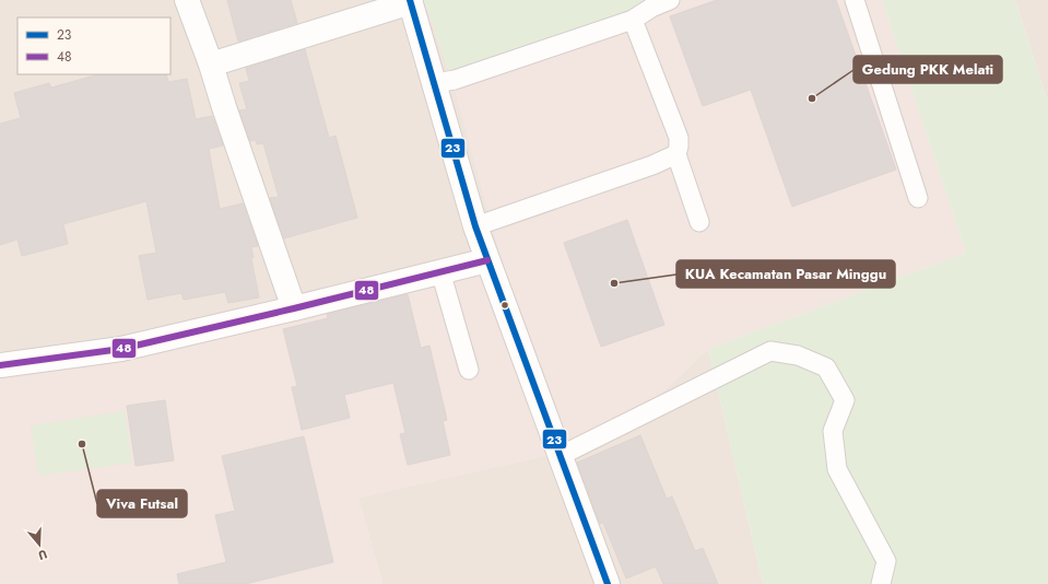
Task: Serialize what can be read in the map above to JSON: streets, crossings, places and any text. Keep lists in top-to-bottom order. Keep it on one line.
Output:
{"places":["Gedung PKK Melati","KUA Kecamatan Pasar Minggu","Viva Futsal"],"lines":["transit line 23","transit line 48"],"legend":["23","48"],"north":"bottom"}
